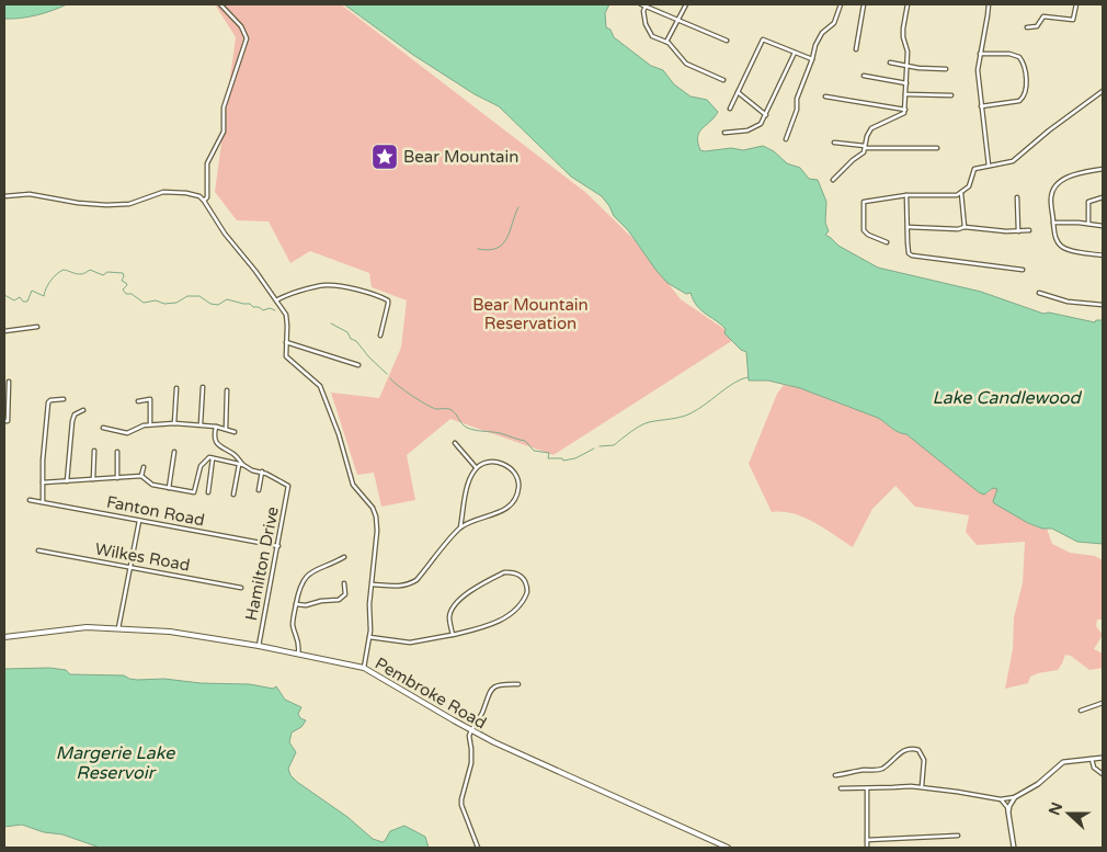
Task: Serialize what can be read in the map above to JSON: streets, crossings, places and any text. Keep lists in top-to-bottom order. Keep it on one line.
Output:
{"streets":{"main road":["Pembroke Road"],"street":["Fanton Road","Wilkes Road","Hamilton Drive"]},"crossings":[["Fanton Road","Hamilton Drive"],["Hamilton Drive","Pembroke Road"]],"water":["Lake Candlewood","Margerie Lake Reservoir"],"parks":["Bear Mountain Reservation"],"places":{"place":["Bear Mountain"]},"north":"left"}
